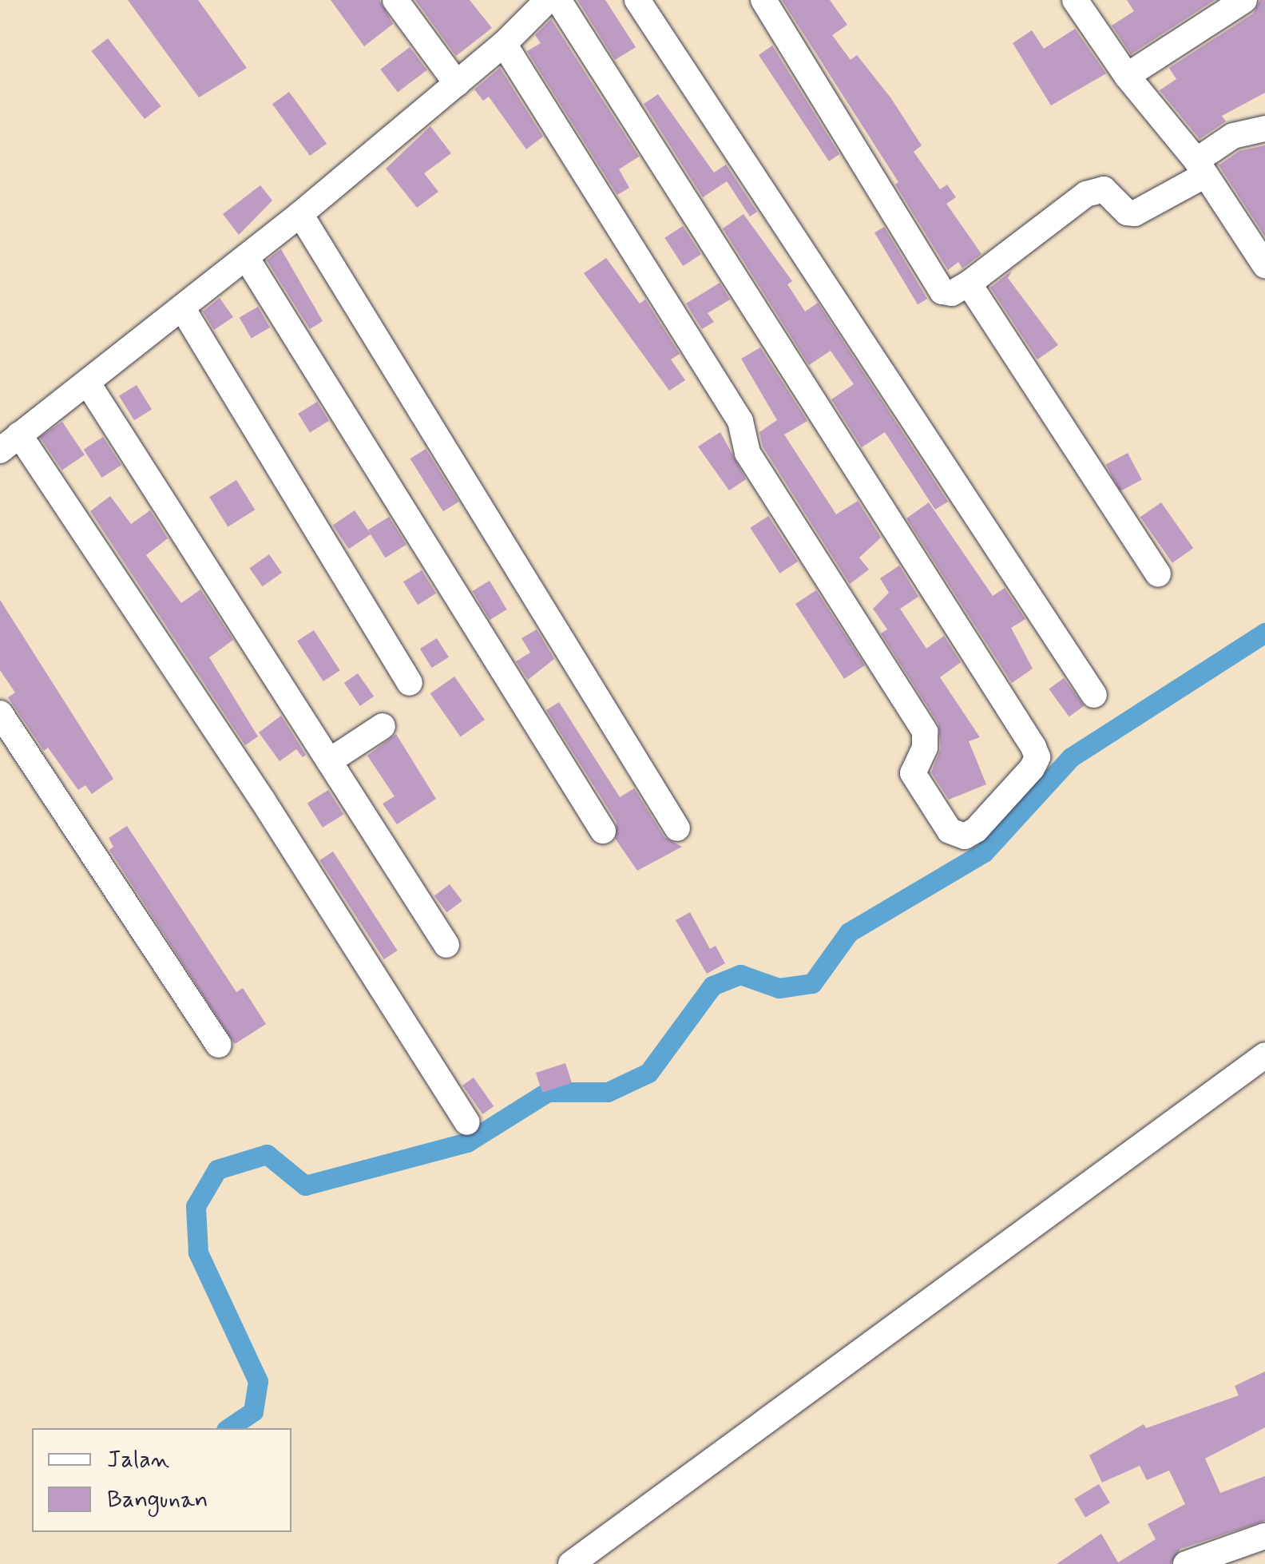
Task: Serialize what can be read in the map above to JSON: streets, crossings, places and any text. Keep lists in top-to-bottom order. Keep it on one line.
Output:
{"legend":["Jalan","Bangunan"]}
